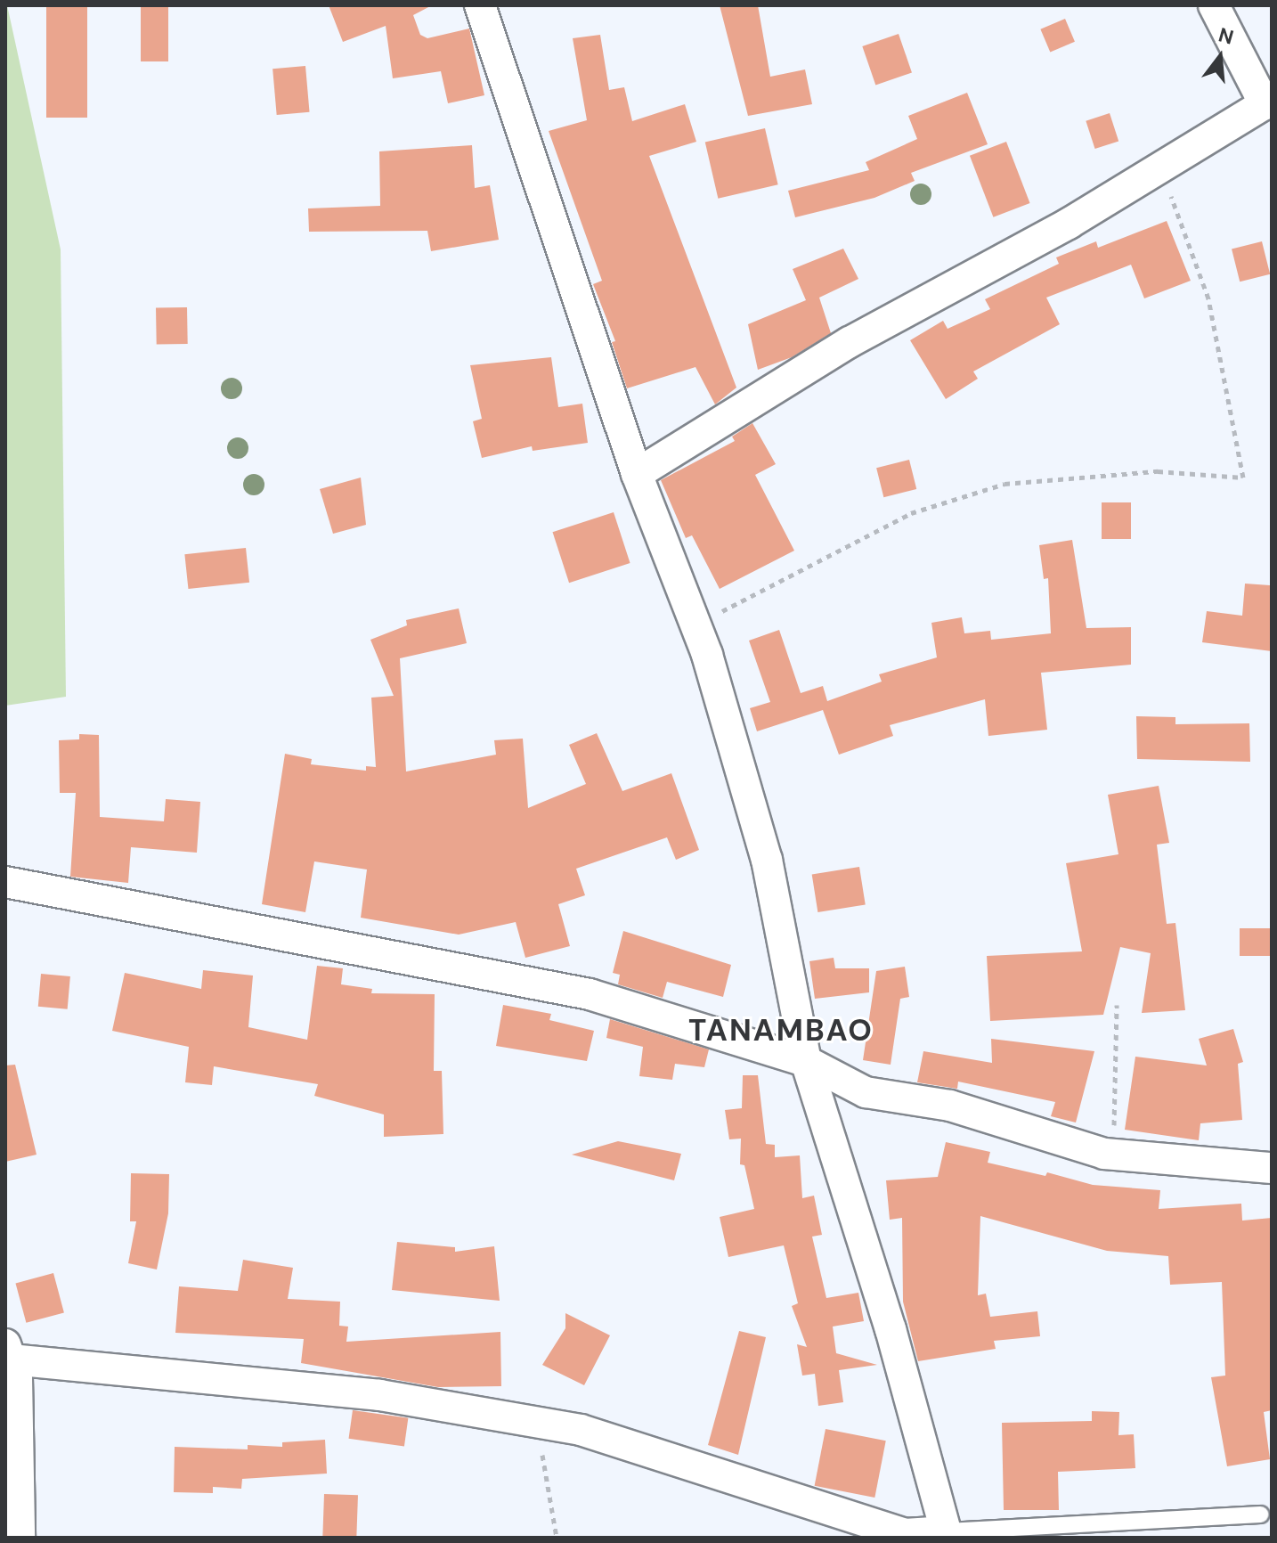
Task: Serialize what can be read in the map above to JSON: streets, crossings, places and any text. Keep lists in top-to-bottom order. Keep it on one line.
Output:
{"districts":["TANAMBAO"],"north":"top"}
